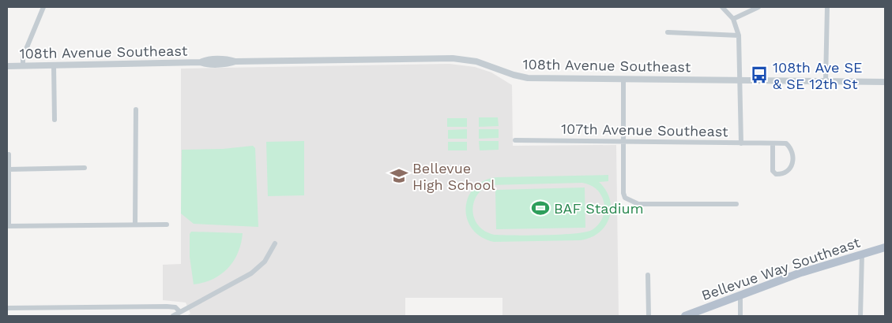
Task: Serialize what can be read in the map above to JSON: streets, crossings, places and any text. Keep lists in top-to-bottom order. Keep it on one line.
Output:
{"streets":{"main road":["Bellevue Way Southeast"],"street":["108th Avenue Southeast","107th Avenue Southeast"]},"places":{"bus stop":["108th Ave SE & SE 12th St"],"school or university":["Bellevue High School"],"sports":["BAF Stadium"]}}
